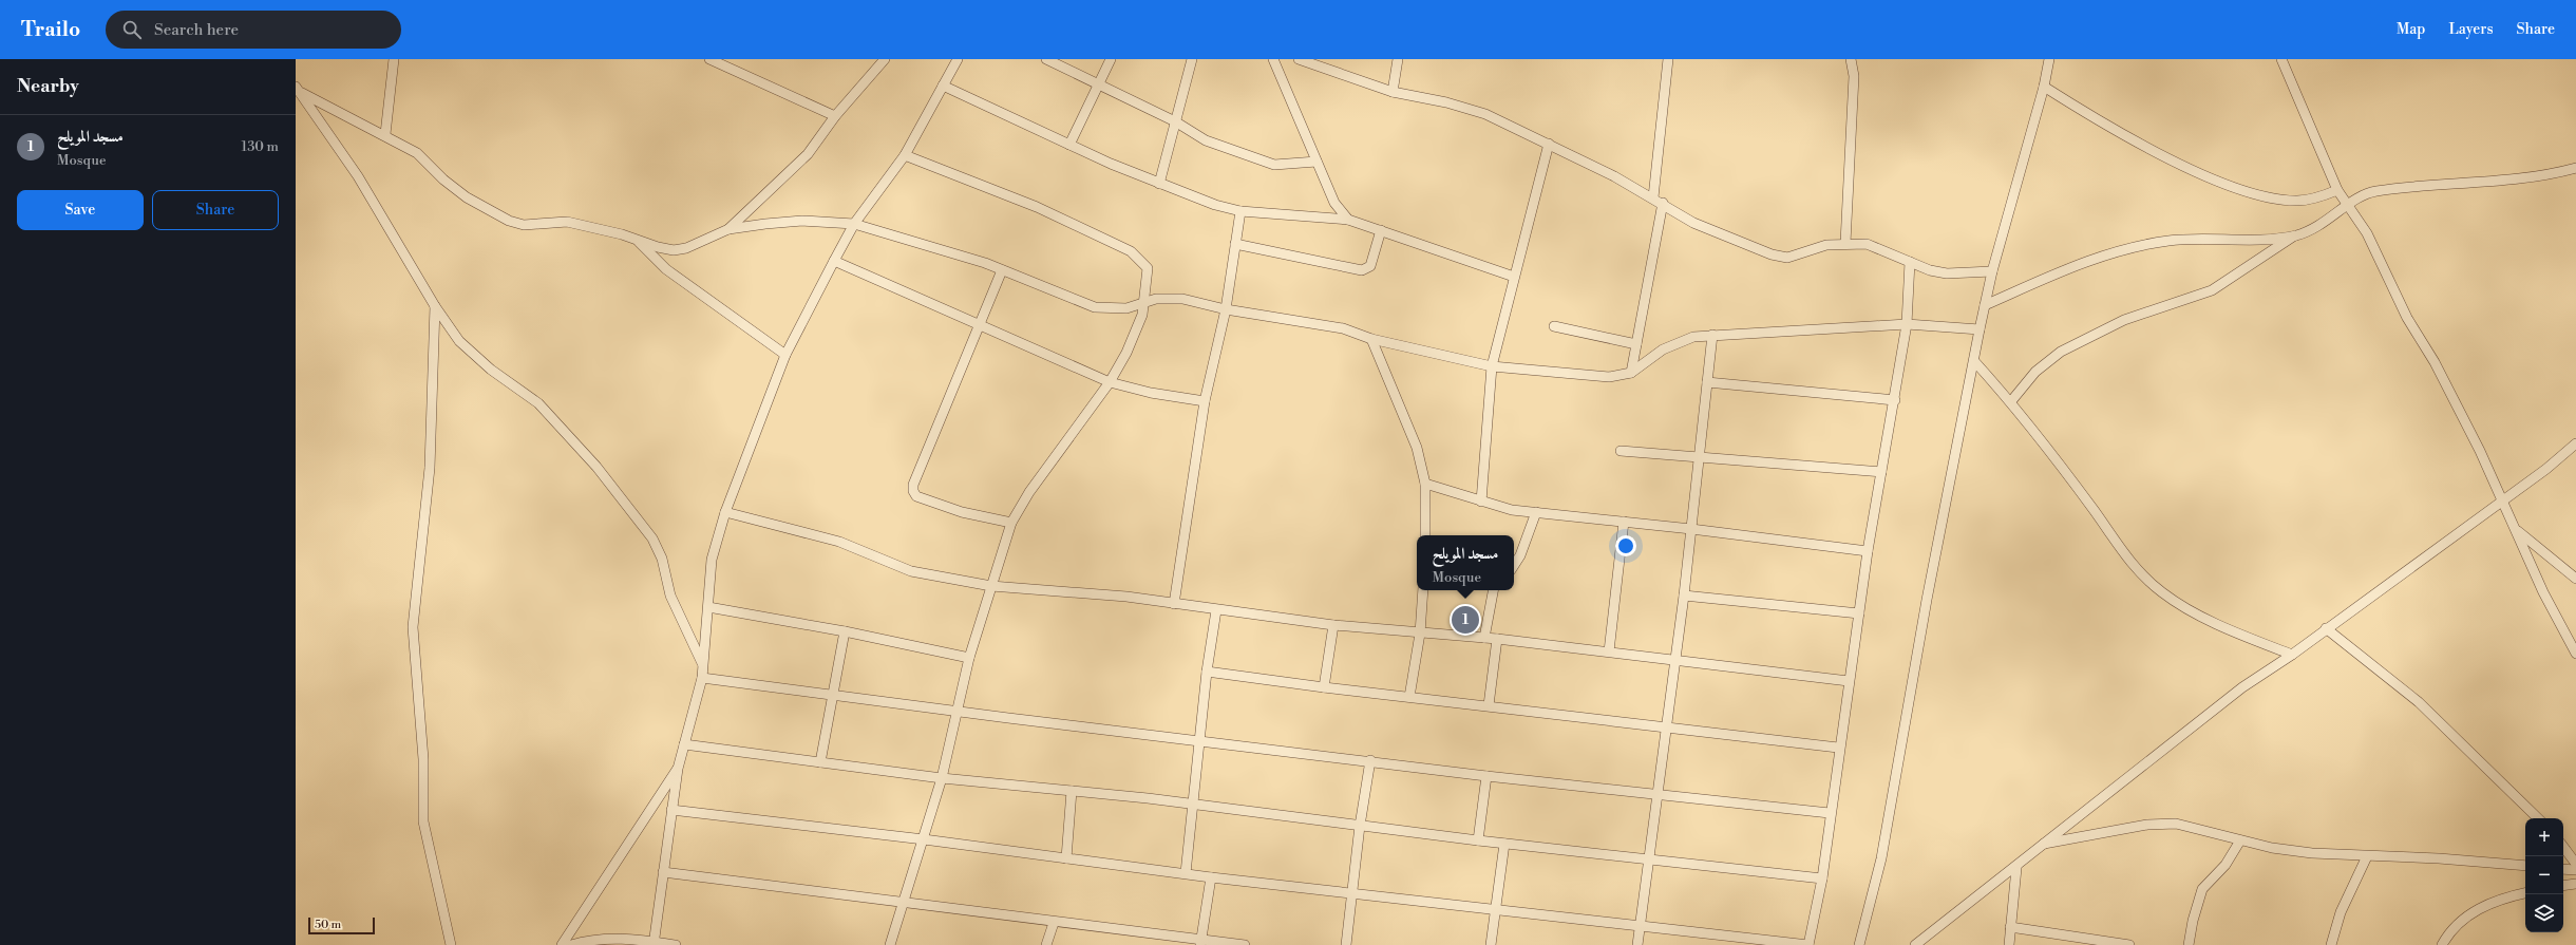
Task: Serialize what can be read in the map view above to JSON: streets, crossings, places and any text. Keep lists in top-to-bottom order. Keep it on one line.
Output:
{"scale_bar":"50 m","page":{"header":"Trailo","search":"Search here","nav":["Map","Layers","Share"],"heading":"Nearby","list":[{"mark":"1","name":"مسجد المويلح","note":"Mosque","value":"130 m"}],"buttons":["Save","Share"],"popup":["مسجد المويلح","Mosque"],"pins":"1","map_buttons":["+","−"],"scale":"50 m"}}
